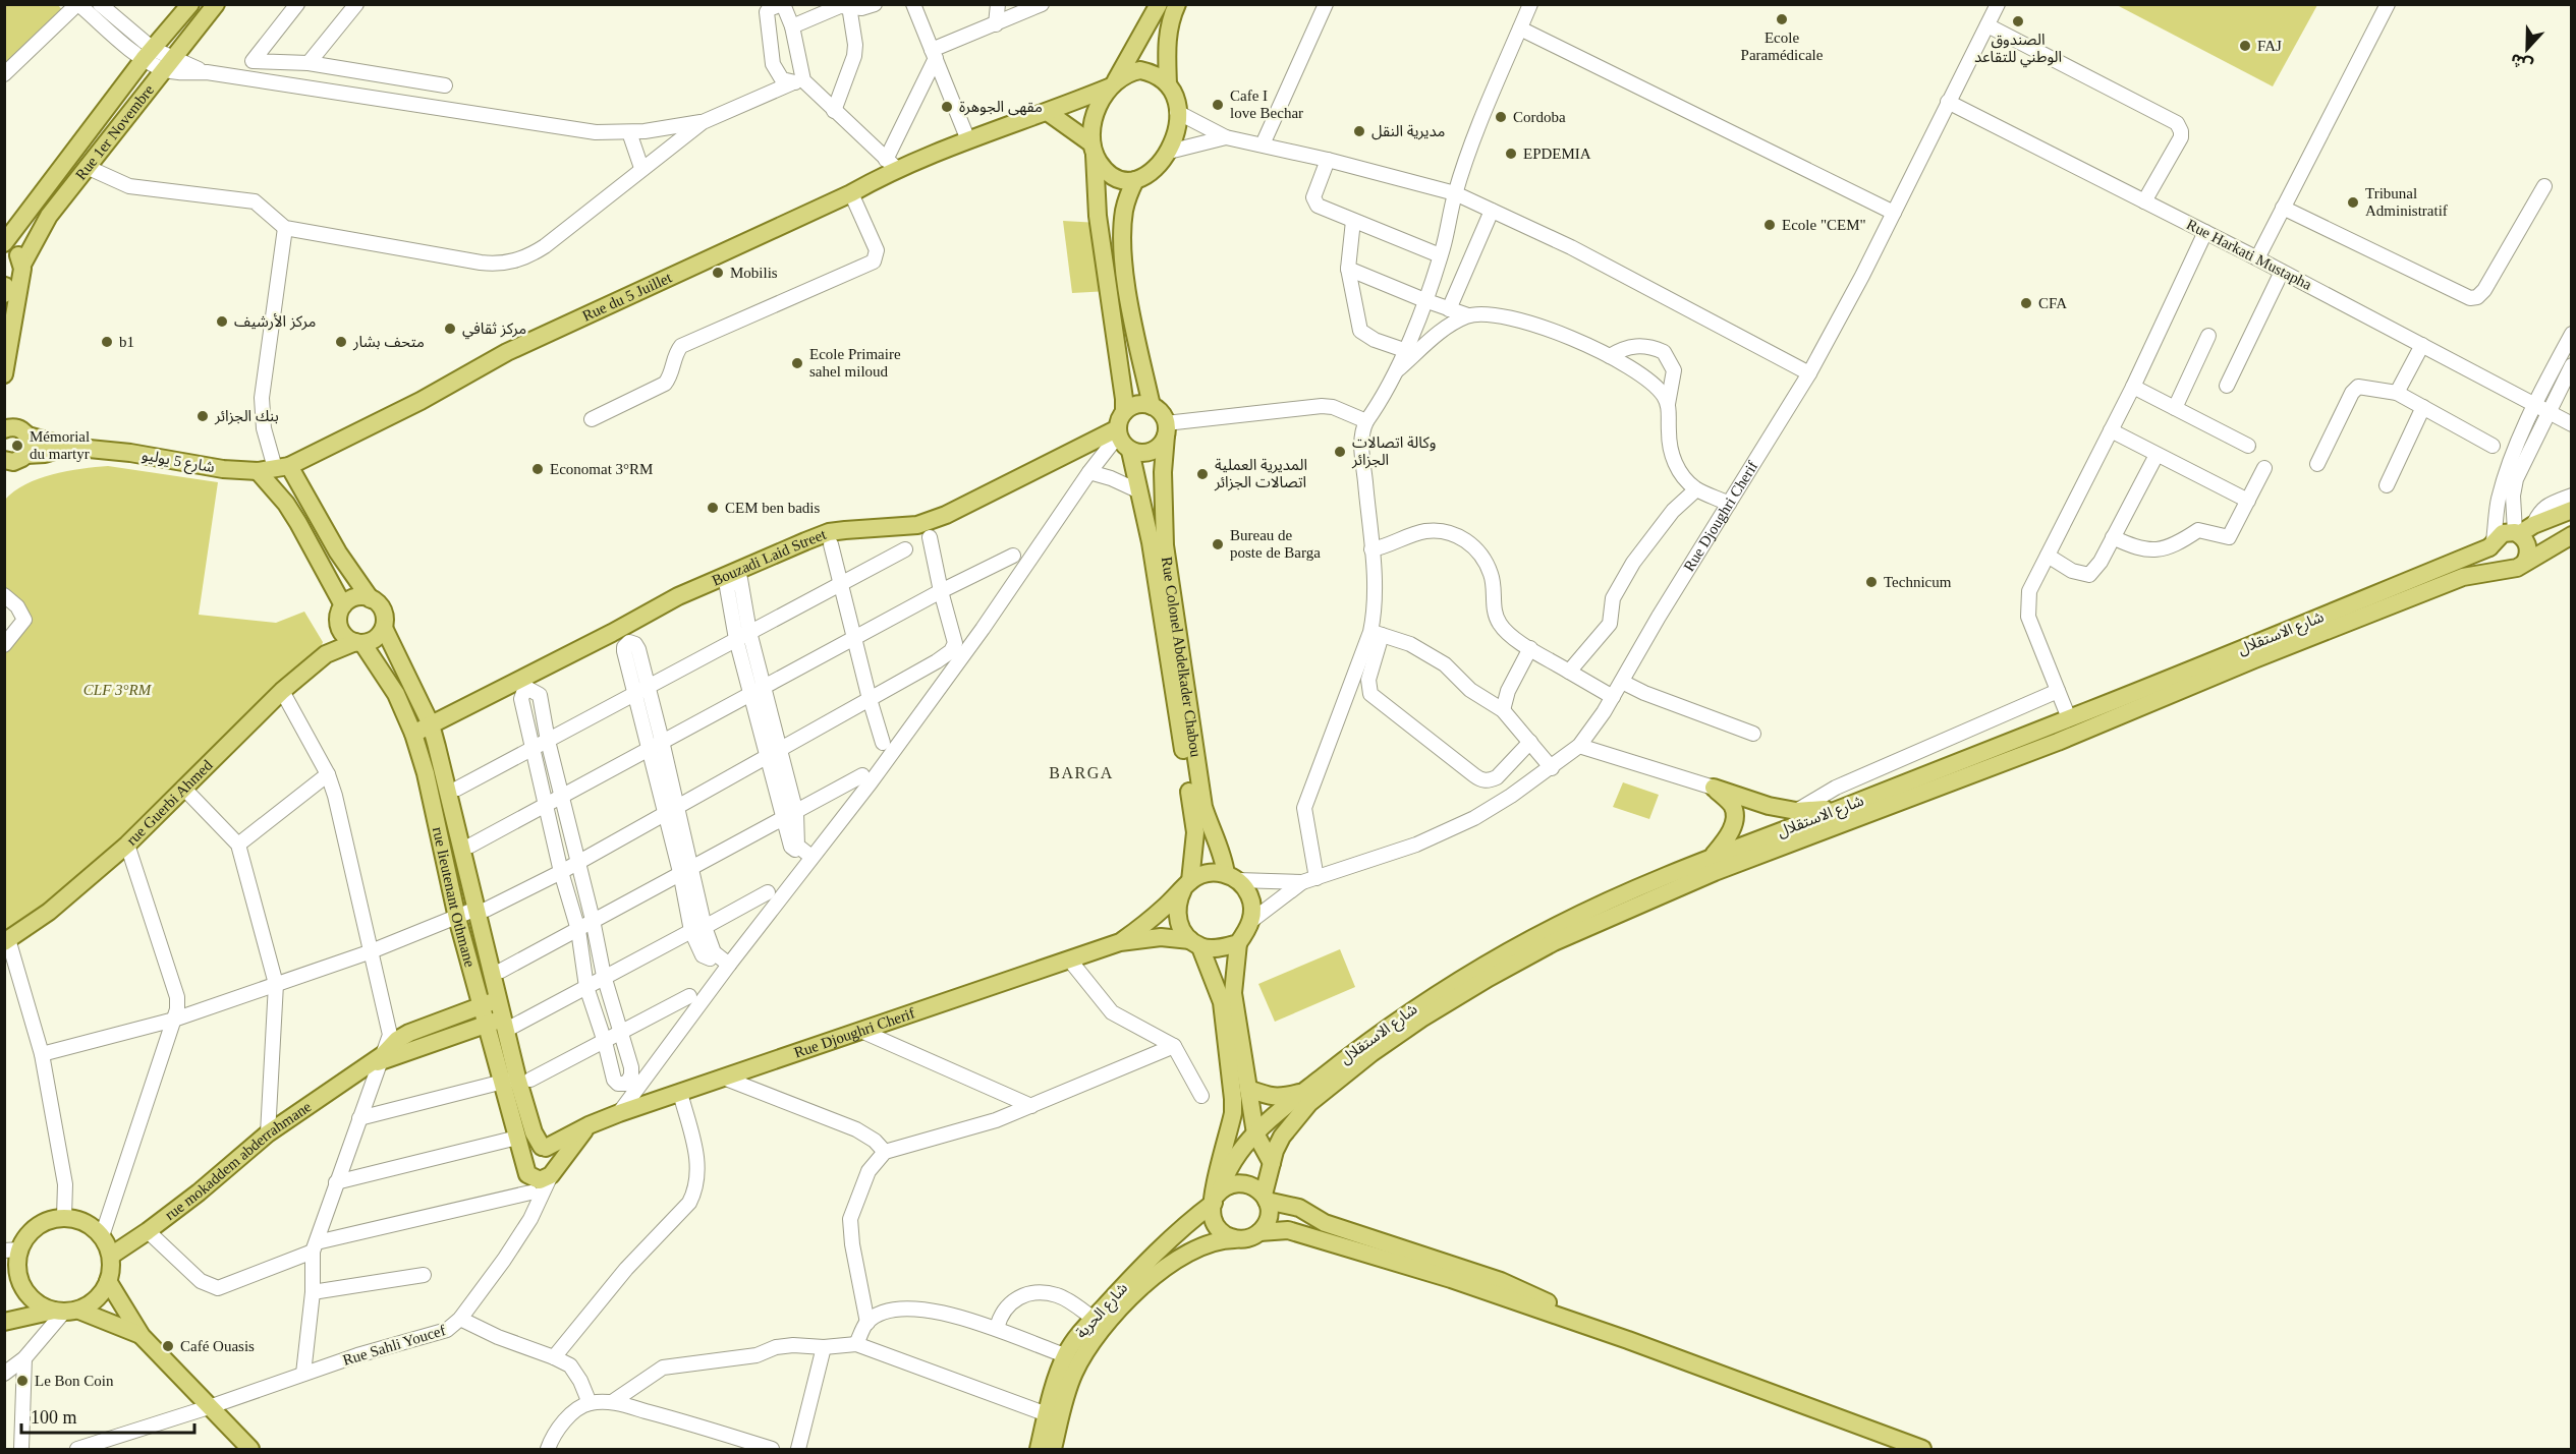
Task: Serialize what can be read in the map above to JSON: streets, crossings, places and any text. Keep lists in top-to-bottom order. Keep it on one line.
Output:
{"streets":{"main road":["Rue 1er Novembre","Rue du 5 Juillet","شارع 5 يوليو","Rue Djoughri Cherif","Bouzadi Laid Street","شارع الاستقلال","Rue Colonel Abdelkader Chabou","rue Guerbi Ahmed","rue lieutenant Othmane","rue mokaddem abderrahmane","شارع الحرية"],"street":["Rue Harkati Mustapha","Rue Sahli Youcef"]},"crossings":[["Rue Harkati Mustapha","Rue Djoughri Cherif"],["Rue du 5 Juillet","شارع 5 يوليو"],["Rue Djoughri Cherif","rue lieutenant Othmane"],["Rue Djoughri Cherif","Rue Sahli Youcef"],["Bouzadi Laid Street","Rue Colonel Abdelkader Chabou"],["Bouzadi Laid Street","rue lieutenant Othmane"],["شارع الاستقلال","شارع الحرية"],["rue lieutenant Othmane","rue mokaddem abderrahmane"],["rue lieutenant Othmane","Rue Sahli Youcef"]],"districts":["BARGA"],"parks":["CLF 3°RM"],"places":["Ecole Paramédicale","الصندوق الوطني للتقاعد","FAJ","Cafe I love Bechar","مقهى الجوهرة","Cordoba","مديرية النقل","EPDEMIA","Tribunal Administratif","Ecole \"CEM\"","Mobilis","CFA","مركز الأرشيف","مركز ثقافي","b1","متحف بشار","Ecole Primaire sahel miloud","بنك الجزائر","Mémorial du martyr","وكالة اتصالات الجزائر","Economat 3°RM","المديرية العملية اتصالات الجزائر","CEM ben badis","Bureau de poste de Barga","Technicum","Café Ouasis","Le Bon Coin"],"scale_bar":"100 m","north":"bottom"}
